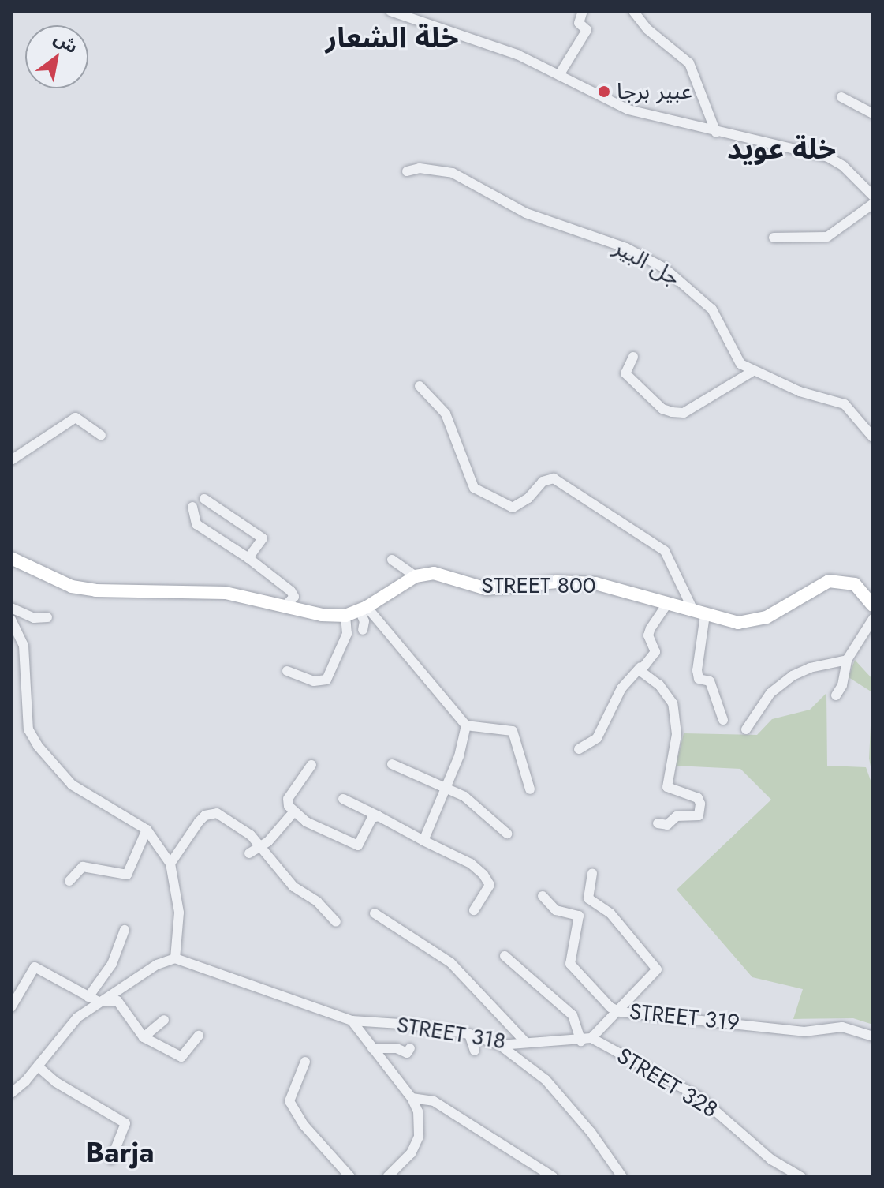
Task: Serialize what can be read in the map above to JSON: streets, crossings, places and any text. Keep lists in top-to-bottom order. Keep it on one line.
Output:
{"streets":{"main road":["STREET 800"],"street":["جل البير","STREET 319","STREET 318","STREET 328"]},"crossings":[["STREET 318","STREET 328"]],"districts":["خلة الشعار","خلة عويد","Barja"],"places":["عبير برجا"],"north":"top right"}
